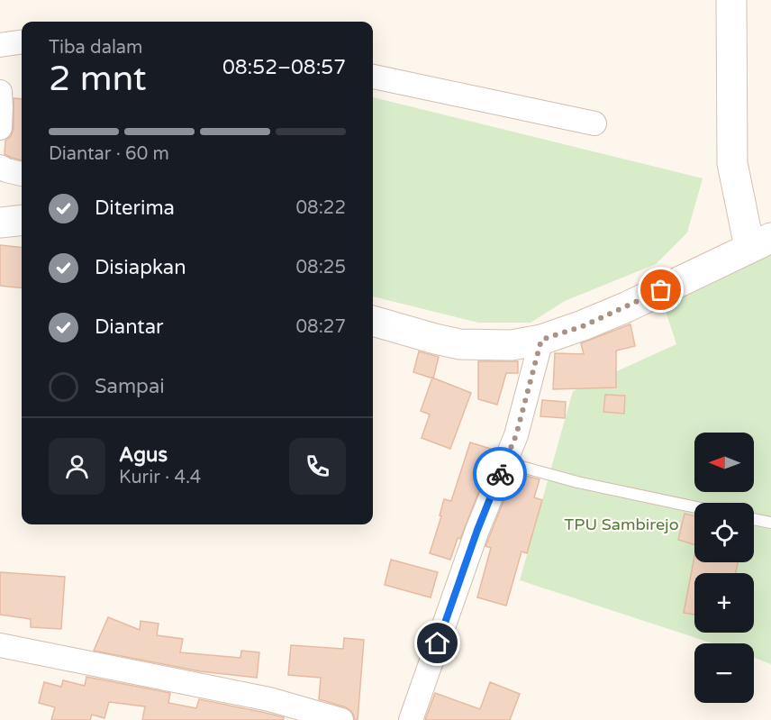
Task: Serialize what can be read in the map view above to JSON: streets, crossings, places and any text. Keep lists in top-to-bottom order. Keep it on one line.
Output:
{"parks":["TPU Sambirejo"],"north":"left","page":{"heading":["2 mnt","Tiba dalam","08:52–08:57"],"panel":["Agus","Kurir · 4.4"],"bar":"Diantar · 60 m","list":[["Diterima","08:22"],["Disiapkan","08:25"],["Diantar","08:27"],"Sampai"],"map_buttons":["+","−"]}}
